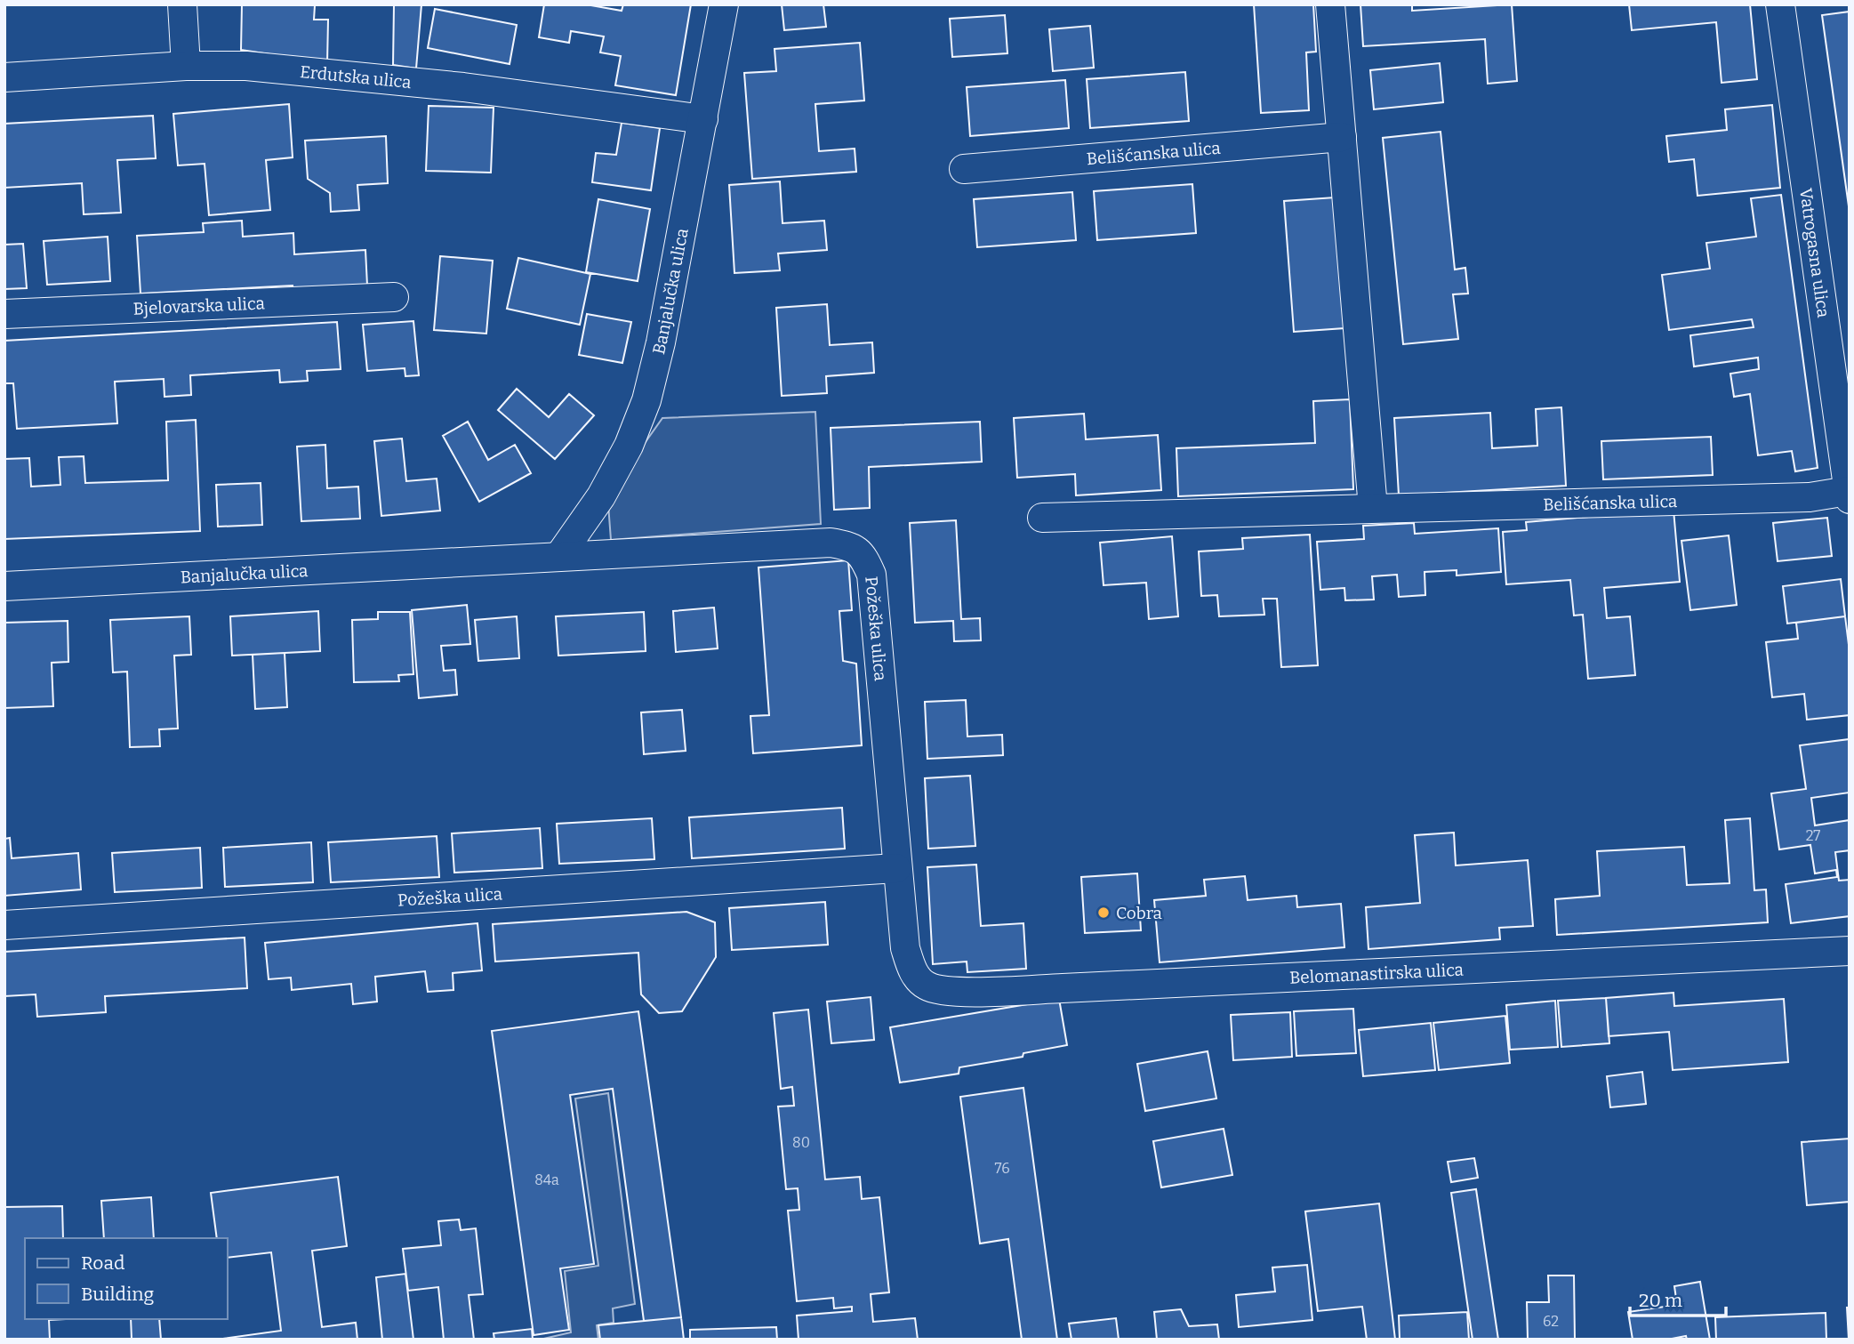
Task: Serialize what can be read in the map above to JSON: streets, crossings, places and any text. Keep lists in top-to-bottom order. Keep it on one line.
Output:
{"streets":{"street":["Erdutska ulica","Belišćanska ulica","Vatrogasna ulica","Banjalučka ulica","Bjelovarska ulica","Požeška ulica","Belomanastirska ulica"]},"crossings":[["Erdutska ulica","Banjalučka ulica"],["Belišćanska ulica","Vatrogasna ulica"],["Banjalučka ulica","Požeška ulica"],["Požeška ulica","Belomanastirska ulica"]],"places":["Cobra"],"house_numbers":["27","80","76","84a","62"],"legend":["Road","Building"],"scale_bar":"20 m"}
